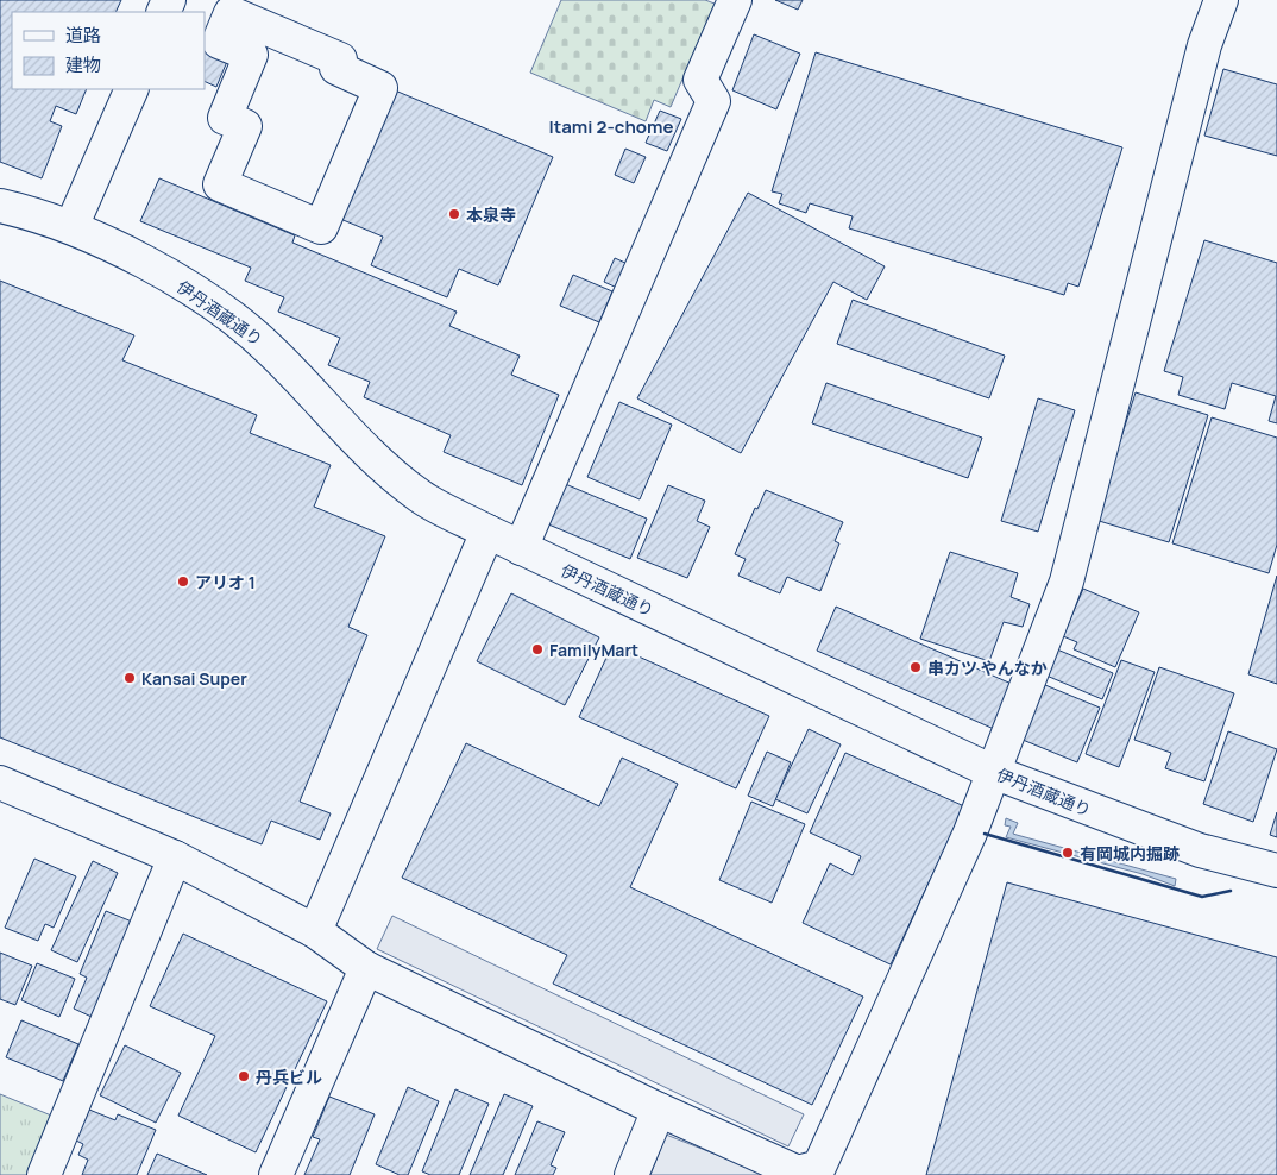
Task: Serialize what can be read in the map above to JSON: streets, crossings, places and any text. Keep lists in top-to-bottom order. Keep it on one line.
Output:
{"streets":{"street":["伊丹酒蔵通り"]},"districts":["Itami 2-chome"],"places":["本泉寺","アリオ 1","FamilyMart","串カツ やんなか","Kansai Super","有岡城内掘跡","丹兵ビル"],"legend":["道路","建物"]}
